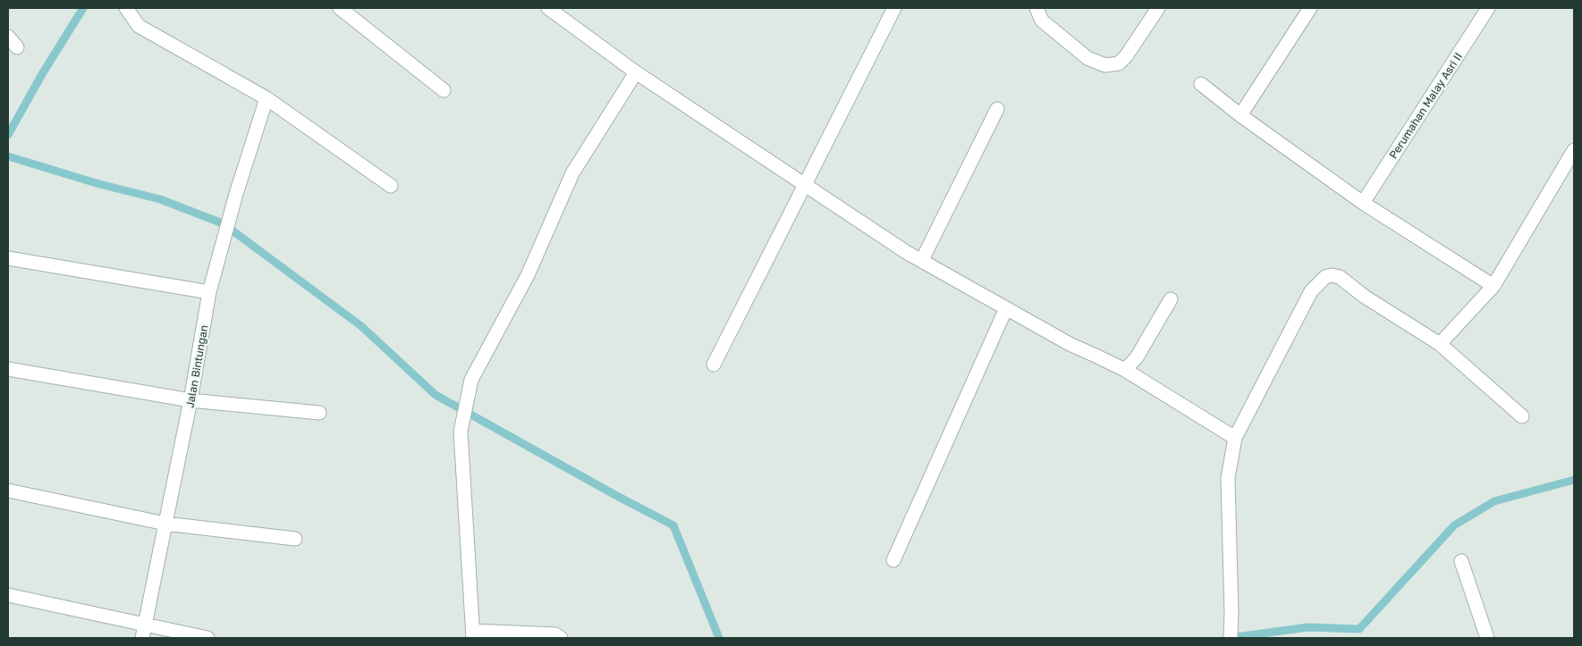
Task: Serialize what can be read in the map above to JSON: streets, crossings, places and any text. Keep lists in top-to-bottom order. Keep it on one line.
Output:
{"streets":{"street":["Perumahan Malay Asri II","Jalan Bintungan"]}}
